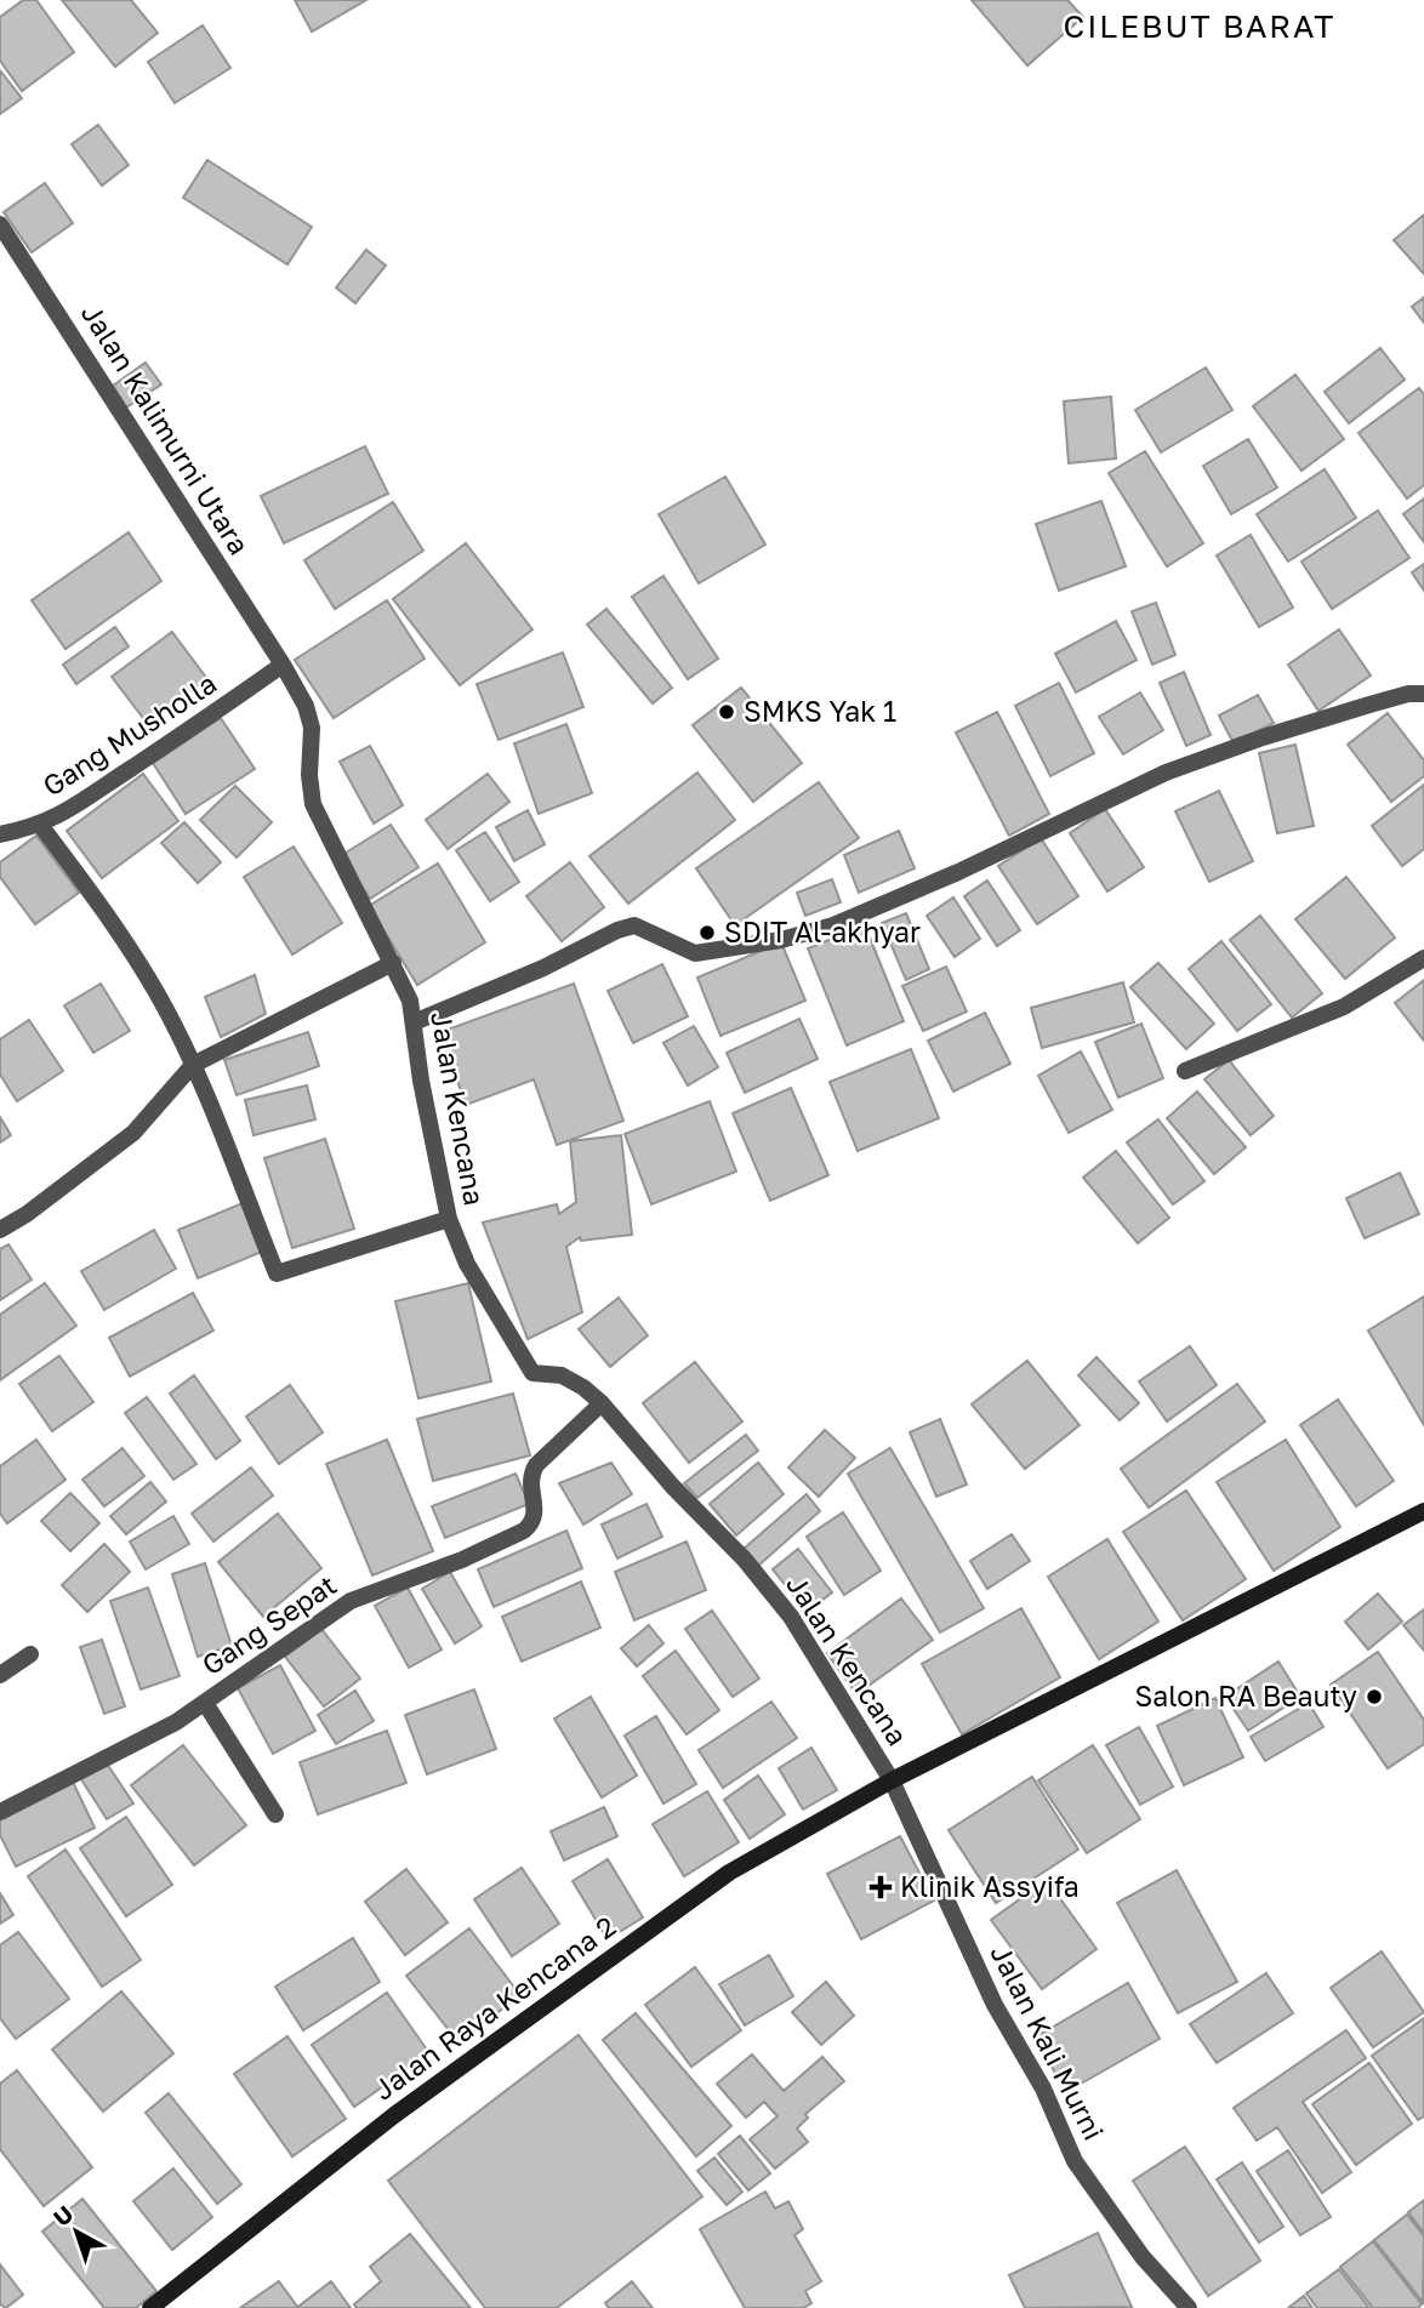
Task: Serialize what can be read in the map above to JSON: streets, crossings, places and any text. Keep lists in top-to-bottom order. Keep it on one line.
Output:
{"streets":{"street":["Jalan Kalimurni Utara","Gang Musholla","Jalan Kencana","Gang Sepat","Jalan Raya Kencana 2","Jalan Kali Murni"]},"crossings":[["Jalan Kalimurni Utara","Gang Musholla"],["Jalan Kalimurni Utara","Jalan Kencana"],["Gang Musholla","Jalan Kencana"],["Jalan Kencana","Gang Sepat"],["Jalan Kencana","Jalan Raya Kencana 2"],["Jalan Kencana","Jalan Kali Murni"],["Jalan Raya Kencana 2","Jalan Kali Murni"]],"districts":["CILEBUT BARAT"],"places":{"other":["SMKS Yak 1","SDIT Al-akhyar","Salon RA Beauty"],"health":["Klinik Assyifa"]},"north":"top left"}
